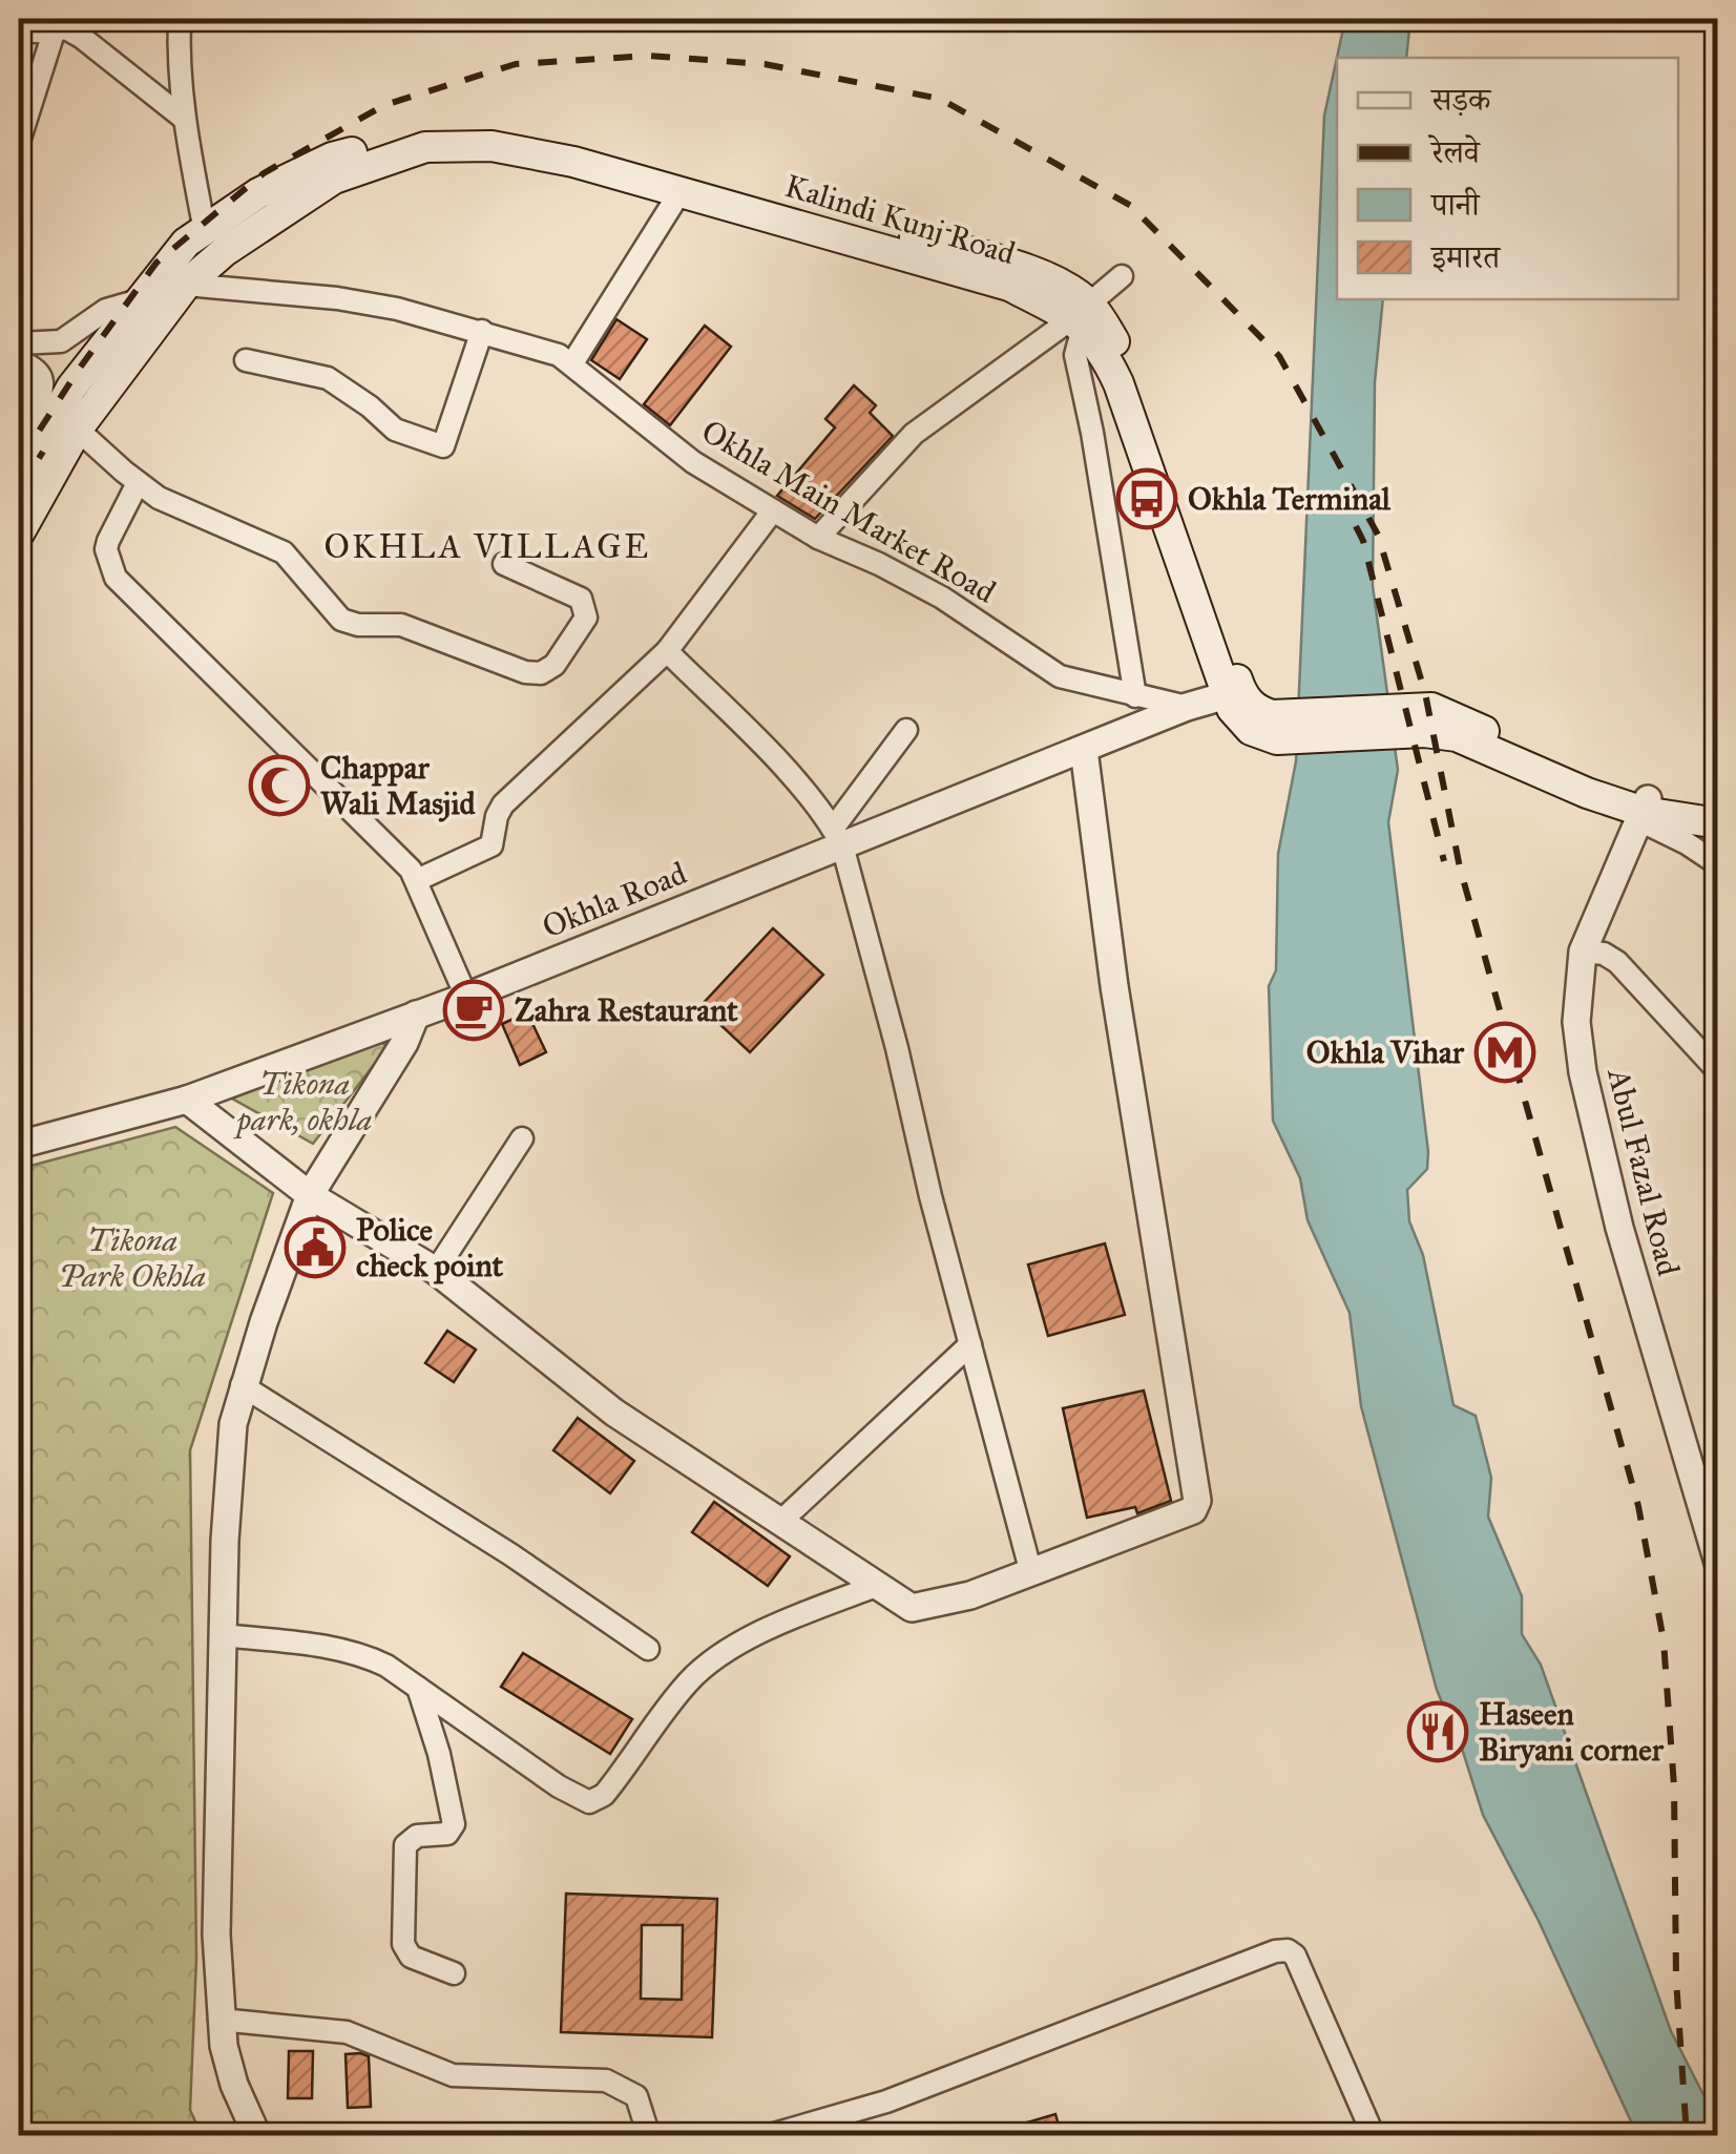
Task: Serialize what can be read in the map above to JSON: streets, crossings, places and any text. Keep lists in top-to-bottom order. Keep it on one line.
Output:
{"streets":{"main road":["Kalindi Kunj Road"],"street":["Okhla Main Market Road","Okhla Road","Abul Fazal Road"]},"crossings":[["Kalindi Kunj Road","Okhla Main Market Road"],["Kalindi Kunj Road","Okhla Road"],["Okhla Main Market Road","Okhla Road"]],"districts":["OKHLA VILLAGE"],"parks":["Tikona park, okhla","Tikona Park Okhla"],"places":{"bus stop":["Okhla Terminal"],"mosque":["Chappar Wali Masjid"],"cafe":["Zahra Restaurant"],"metro station":["Okhla Vihar"],"public building":["Police check point"],"restaurant":["Haseen Biryani corner"]},"legend":["सड़क","रेलवे","पानी","इमारत"]}
